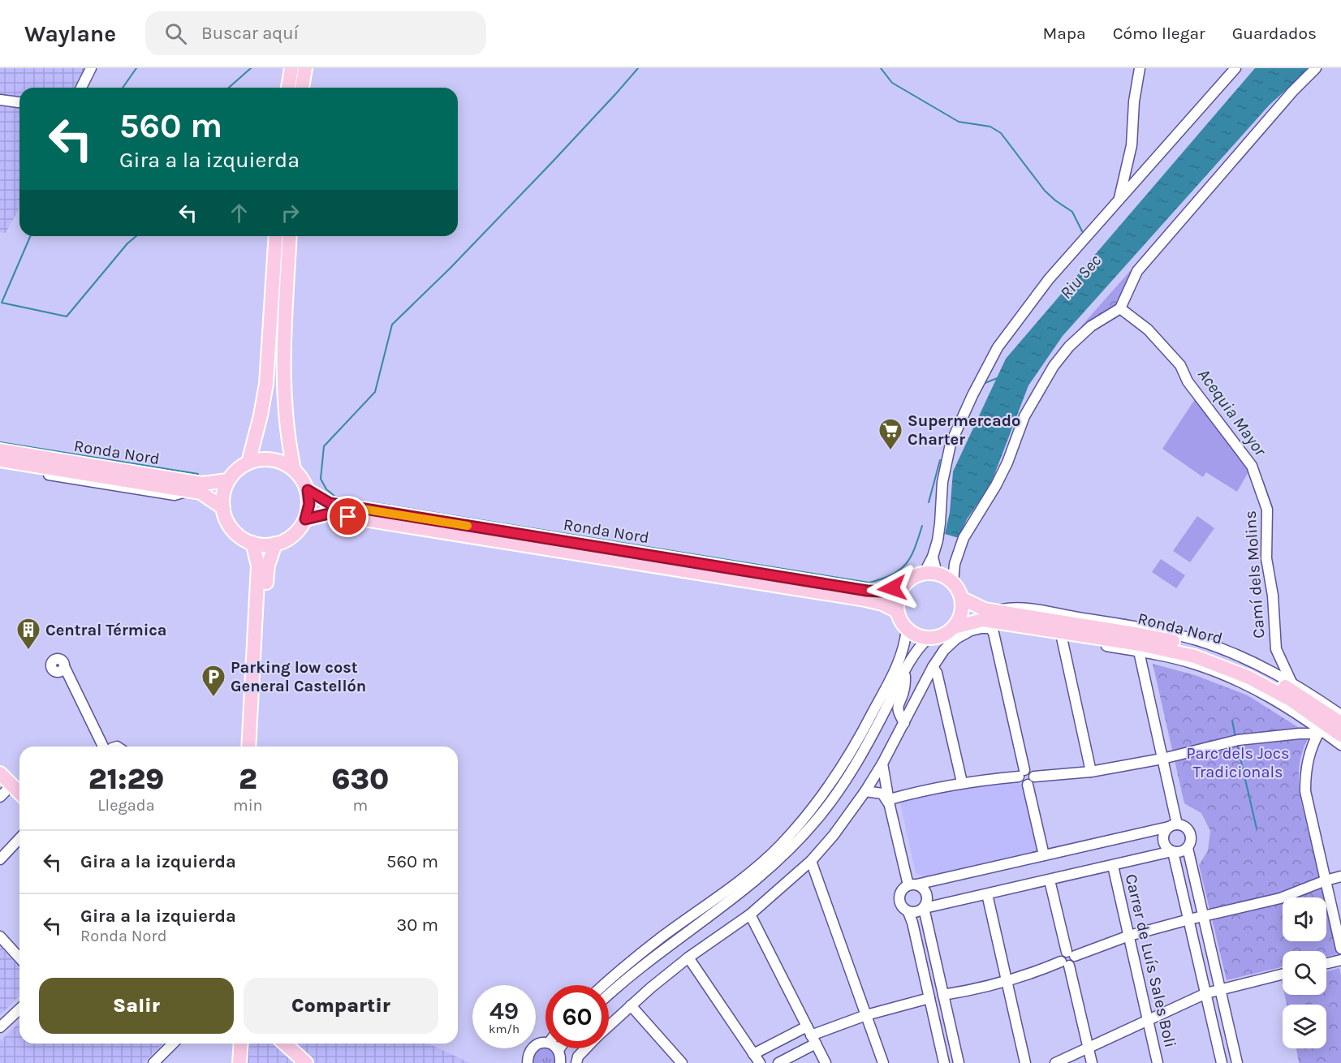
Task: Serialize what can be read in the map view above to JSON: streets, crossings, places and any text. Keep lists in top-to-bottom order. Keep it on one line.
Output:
{"streets":{"main road":["Ronda Nord"],"street":["Camí dels Molins","Carrer de Luís Sales Boli"]},"crossings":[["Ronda Nord","Camí dels Molins"]],"water":["Riu Sec","Acequia Mayor"],"parks":["Parc dels Jocs Tradicionals"],"places":{"supermarket":["Supermercado Charter"],"building":["Central Térmica"],"parking":["Parking low cost General Castellón"]},"page":{"header":"Waylane","search":"Buscar aquí","nav":["Mapa","Cómo llegar","Guardados"],"turn":["560 m","Gira a la izquierda"],"eta":["21:29","Llegada","2","min","630","m"],"list":[{"name":"Gira a la izquierda","value":"560 m"},{"name":"Gira a la izquierda","note":"Ronda Nord","value":"30 m"}],"buttons":["Salir","Compartir"],"speed":"49 km/h","limit":"60"}}
